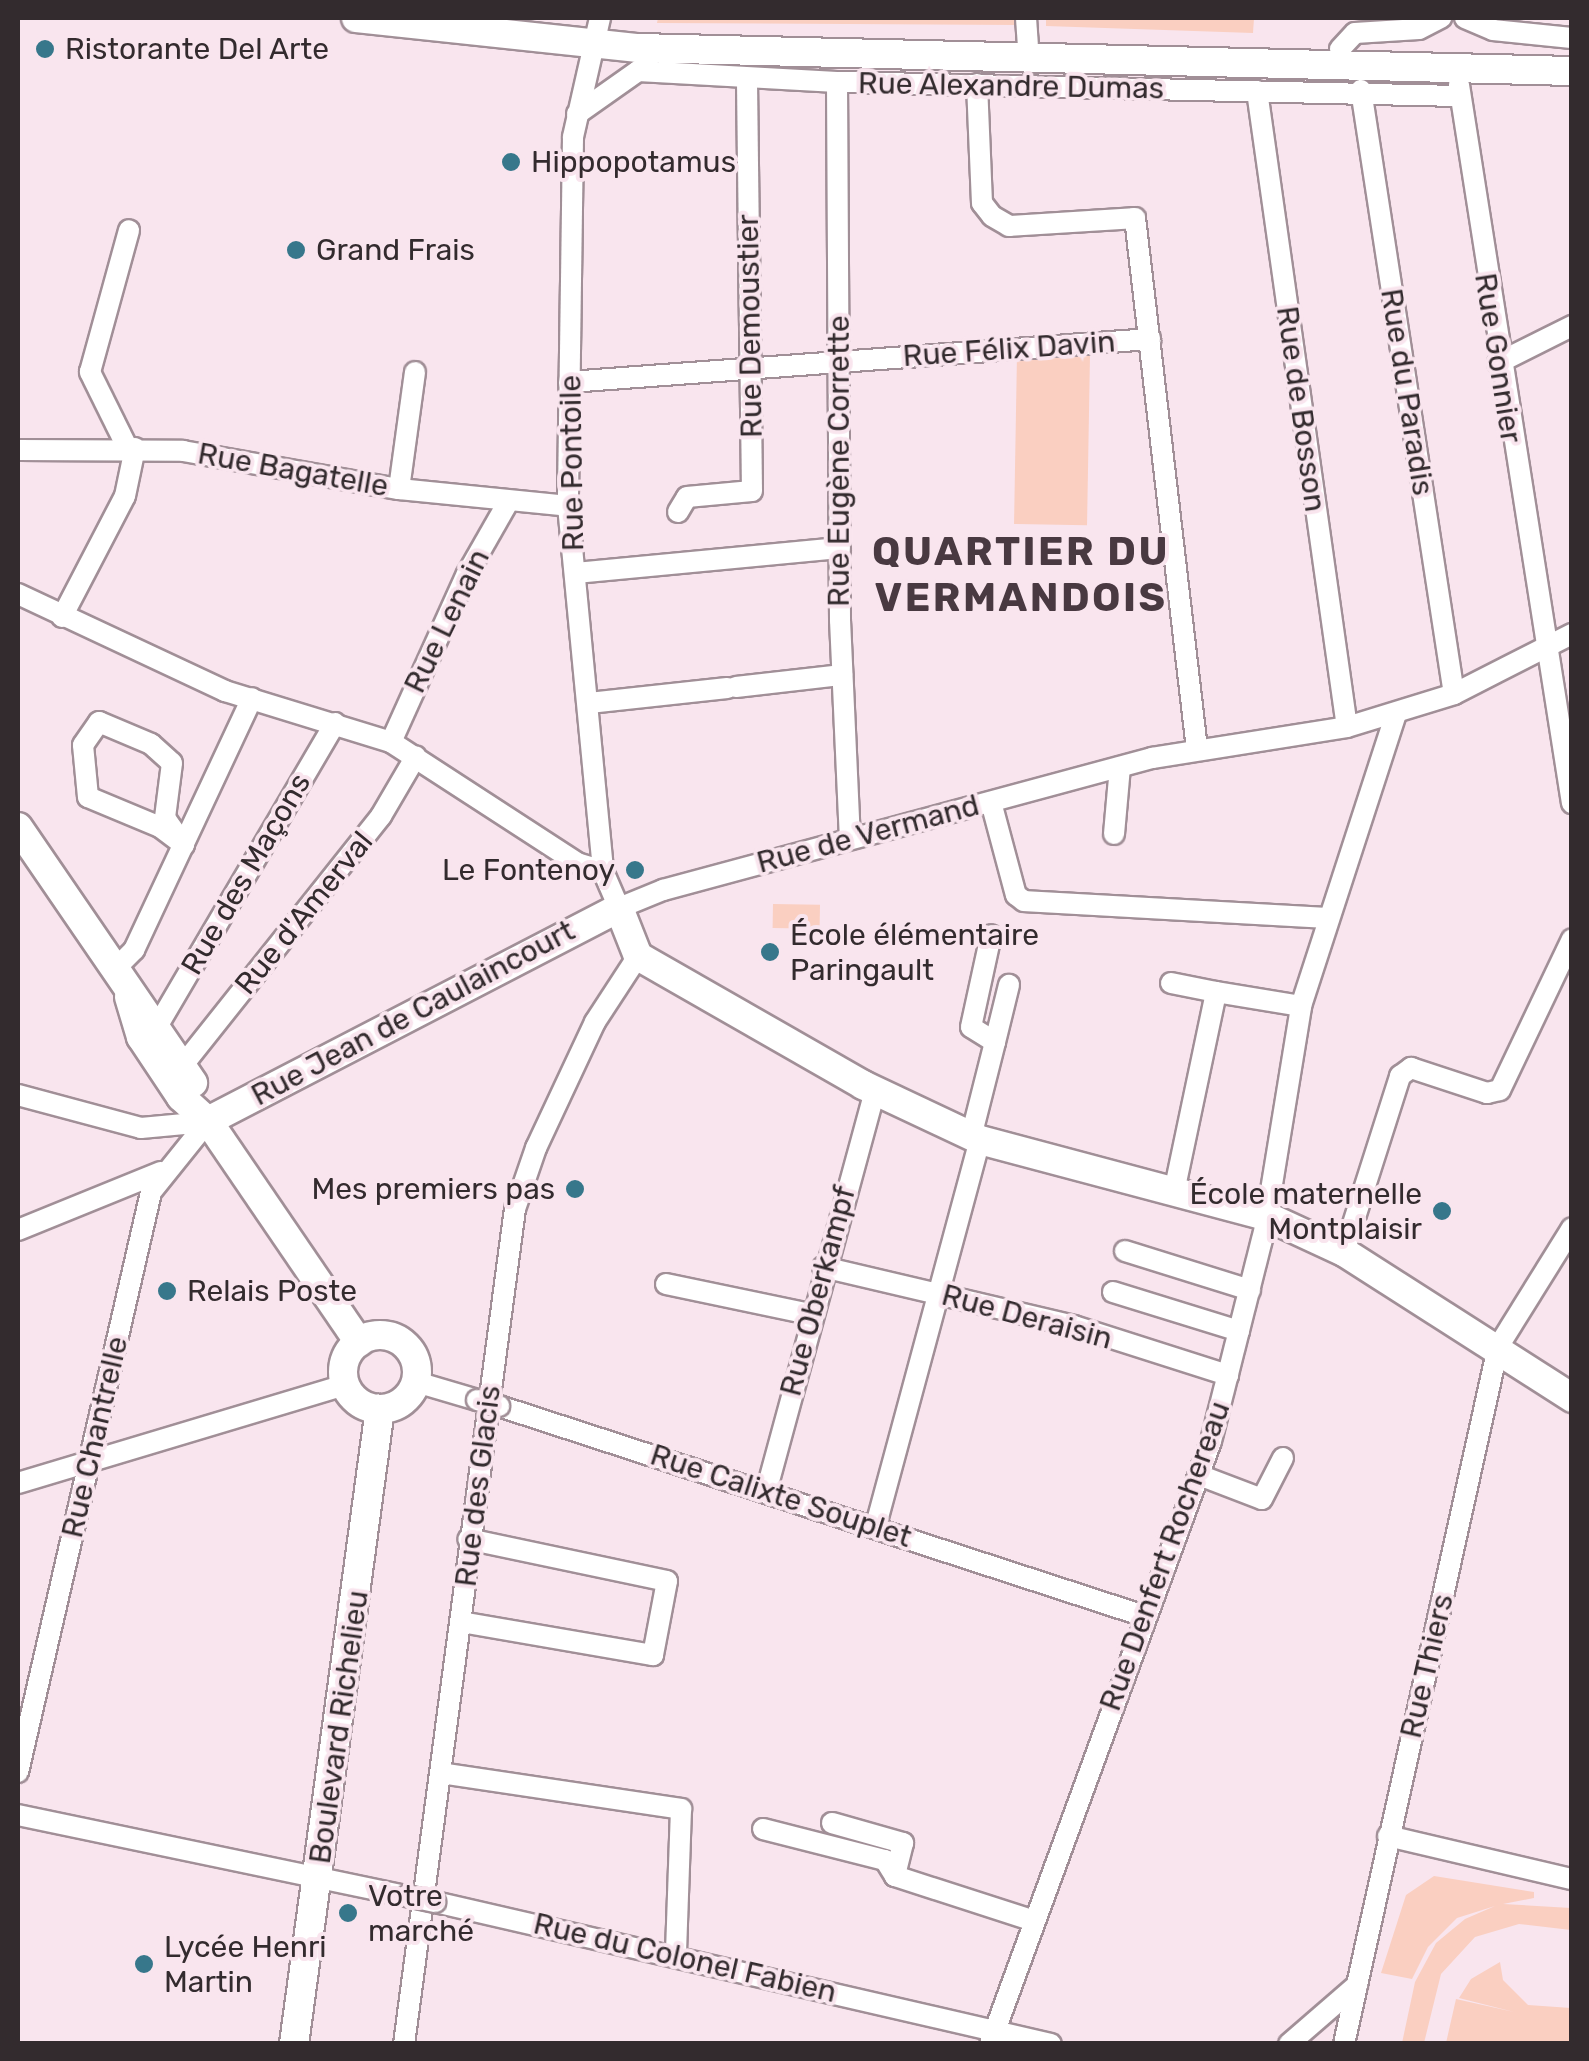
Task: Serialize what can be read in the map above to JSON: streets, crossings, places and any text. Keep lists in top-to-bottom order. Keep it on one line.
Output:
{"streets":{"main road":["Rue Alexandre Dumas","Rue Jean de Caulaincourt","Boulevard Richelieu"],"street":["Rue Demoustier","Rue Félix Davin","Rue Gonnier","Rue du Paradis","Rue de Bosson","Rue Eugène Corrette","Rue Pontoile","Rue Bagatelle","Rue Lenain","Rue de Vermand","Rue des Maçons","Rue d'Amerval","Rue Oberkampf","Rue Deraisin","Rue Chantrelle","Rue des Glacis","Rue Calixte Souplet","Rue Denfert Rochereau","Rue Thiers","Rue du Colonel Fabien"]},"crossings":[["Rue Alexandre Dumas","Rue Demoustier"],["Rue Alexandre Dumas","Rue Gonnier"],["Rue Alexandre Dumas","Rue du Paradis"],["Rue Alexandre Dumas","Rue de Bosson"],["Rue Alexandre Dumas","Rue Eugène Corrette"],["Rue Alexandre Dumas","Rue Pontoile"],["Rue Demoustier","Rue Félix Davin"],["Rue Félix Davin","Rue Eugène Corrette"],["Rue Félix Davin","Rue Pontoile"],["Rue Gonnier","Rue de Vermand"],["Rue du Paradis","Rue de Vermand"],["Rue de Bosson","Rue de Vermand"],["Rue Eugène Corrette","Rue de Vermand"],["Rue Pontoile","Rue Bagatelle"],["Rue Pontoile","Rue de Vermand"],["Rue Pontoile","Rue Jean de Caulaincourt"],["Rue Bagatelle","Rue Lenain"],["Rue de Vermand","Rue Jean de Caulaincourt"],["Rue de Vermand","Rue Denfert Rochereau"],["Rue Jean de Caulaincourt","Rue Chantrelle"],["Rue Oberkampf","Rue Deraisin"],["Rue Oberkampf","Rue Calixte Souplet"],["Rue Deraisin","Rue Denfert Rochereau"],["Rue Calixte Souplet","Rue Denfert Rochereau"],["Rue Calixte Souplet","Boulevard Richelieu"],["Rue Denfert Rochereau","Rue du Colonel Fabien"],["Boulevard Richelieu","Rue du Colonel Fabien"]],"districts":["QUARTIER DU VERMANDOIS"],"places":["Ristorante Del Arte","Hippopotamus","Grand Frais","Le Fontenoy","École élémentaire Paringault","Mes premiers pas","École maternelle Montplaisir","Relais Poste","Votre marché","Lycée Henri Martin"]}
